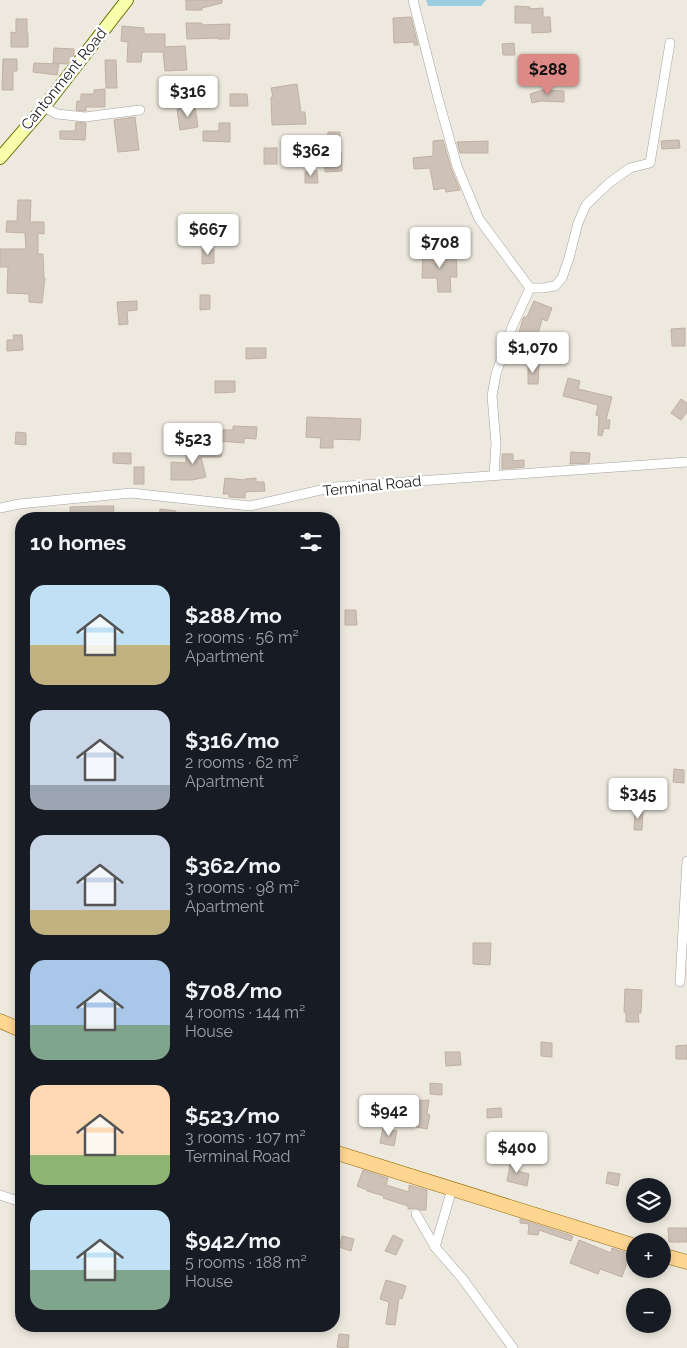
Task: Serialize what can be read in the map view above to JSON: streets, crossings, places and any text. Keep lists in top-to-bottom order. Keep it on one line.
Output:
{"streets":{"street":["Cantonment Road","Terminal Road"]},"page":{"price":["$288","$316","$362","$667","$708","$1,070","$523","$345","$942","$400"],"heading":"10 homes","list":[{"name":"$288/mo","note":"2 rooms · 56 m² · Apartment"},{"name":"$316/mo","note":"2 rooms · 62 m² · Apartment"},{"name":"$362/mo","note":"3 rooms · 98 m² · Apartment"},{"name":"$708/mo","note":"4 rooms · 144 m² · House"},{"name":"$523/mo","note":"3 rooms · 107 m² · Terminal Road"},{"name":"$942/mo","note":"5 rooms · 188 m² · House"}],"map_buttons":["+","−"]}}
